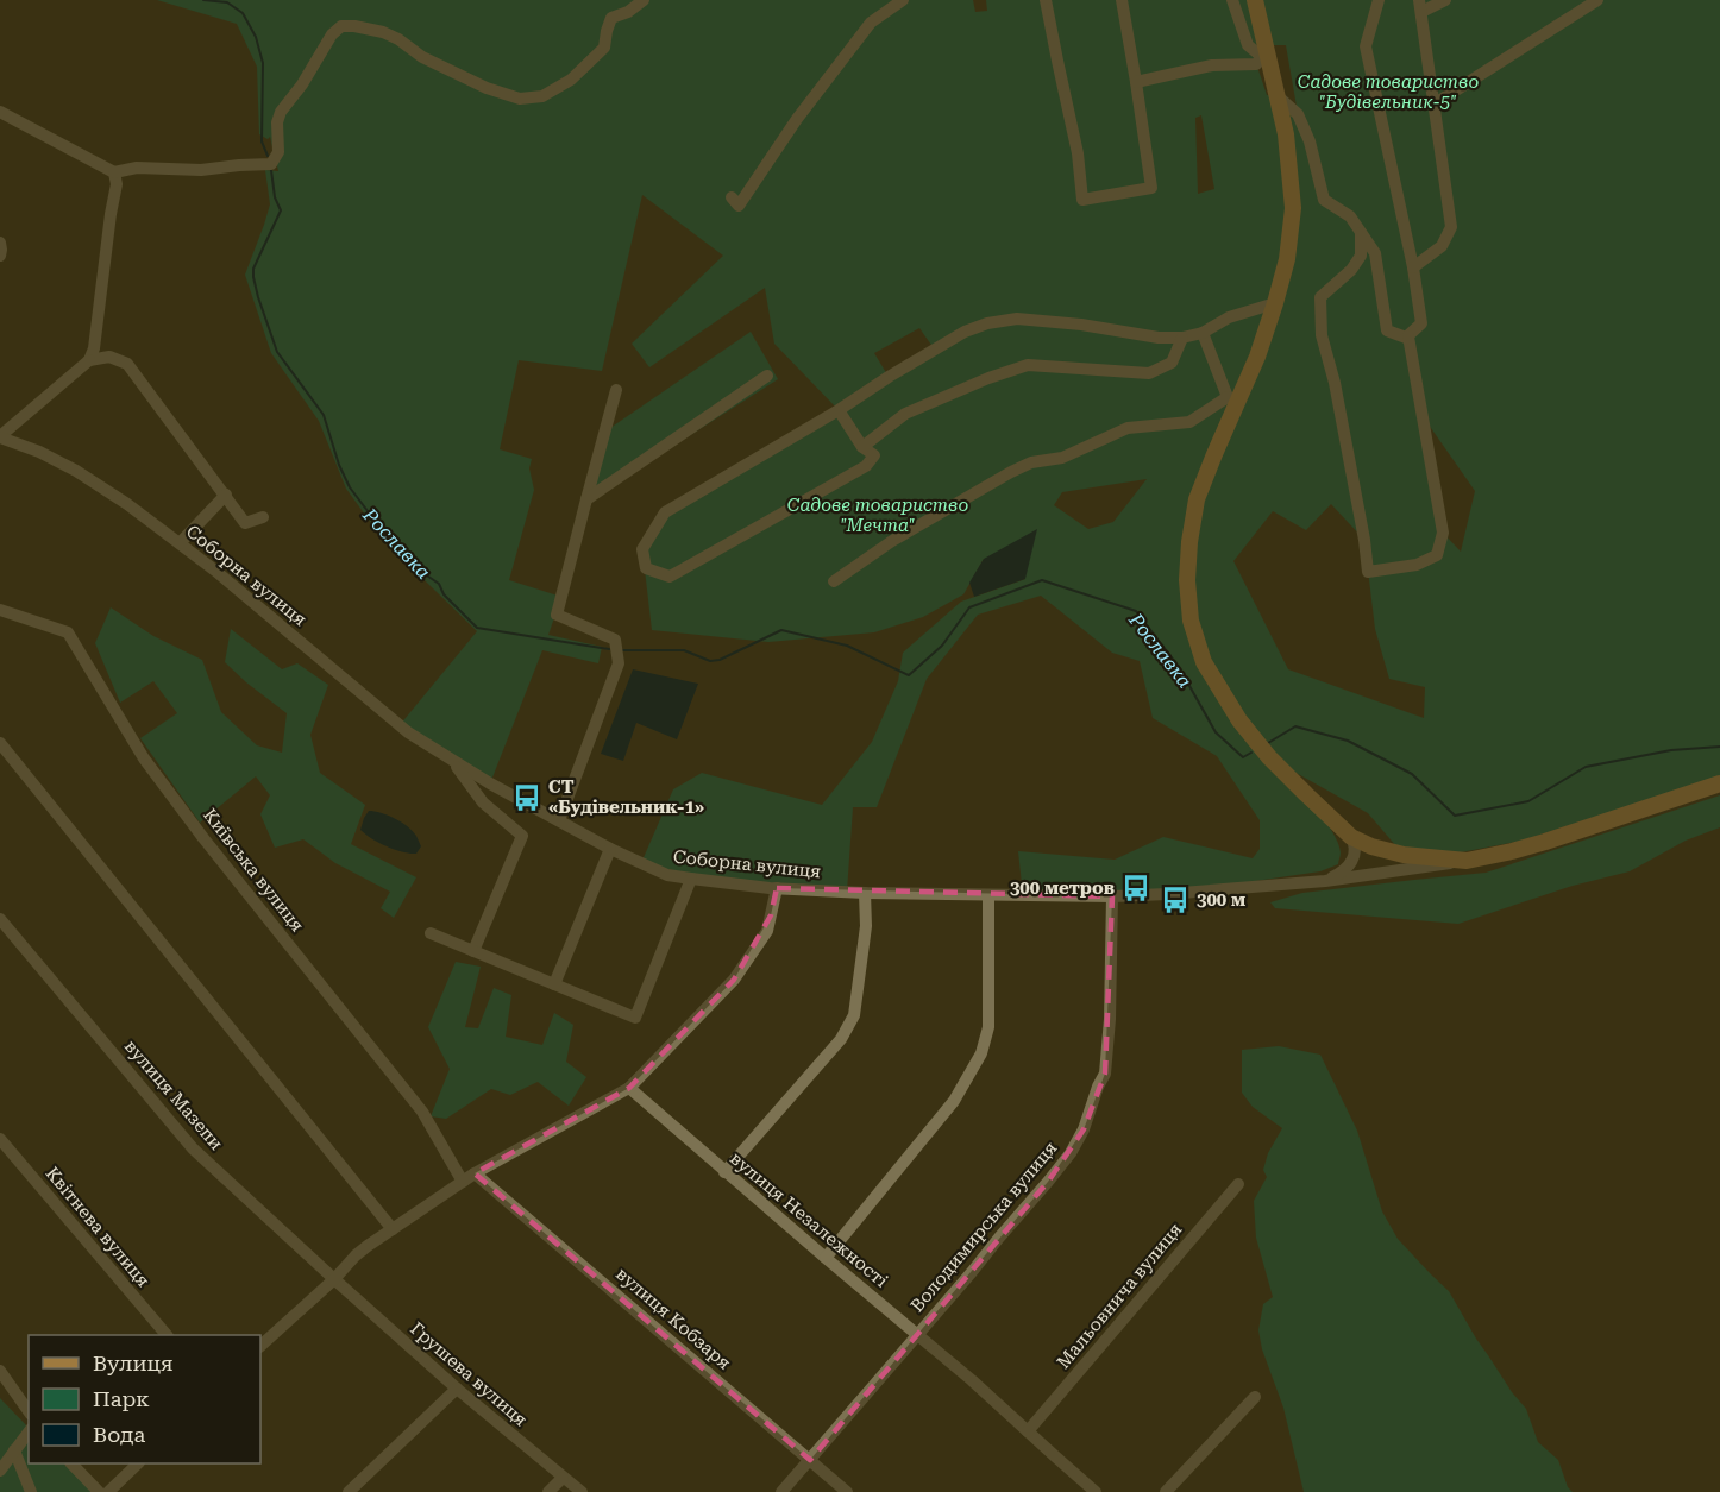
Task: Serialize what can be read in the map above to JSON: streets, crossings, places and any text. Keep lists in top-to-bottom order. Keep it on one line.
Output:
{"streets":{"street":["Соборна вулиця","Київська вулиця","вулиця Мазепи","вулиця Незалежності","Квітнева вулиця","Володимирська вулиця","Мальовнича вулиця","вулиця Кобзаря","Грушева вулиця"]},"crossings":[["Соборна вулиця","Володимирська вулиця"],["вулиця Мазепи","Грушева вулиця"],["вулиця Незалежності","Володимирська вулиця"],["вулиця Незалежності","Мальовнича вулиця"],["Володимирська вулиця","вулиця Кобзаря"]],"water":["Рославка"],"parks":["Садове товариство \"Будівельник-5\"","Садове товариство \"Мечта\""],"places":{"bus stop":["СТ «Будівельник-1»","300 метров","300 м"]},"legend":["Вулиця","Парк","Вода"]}
